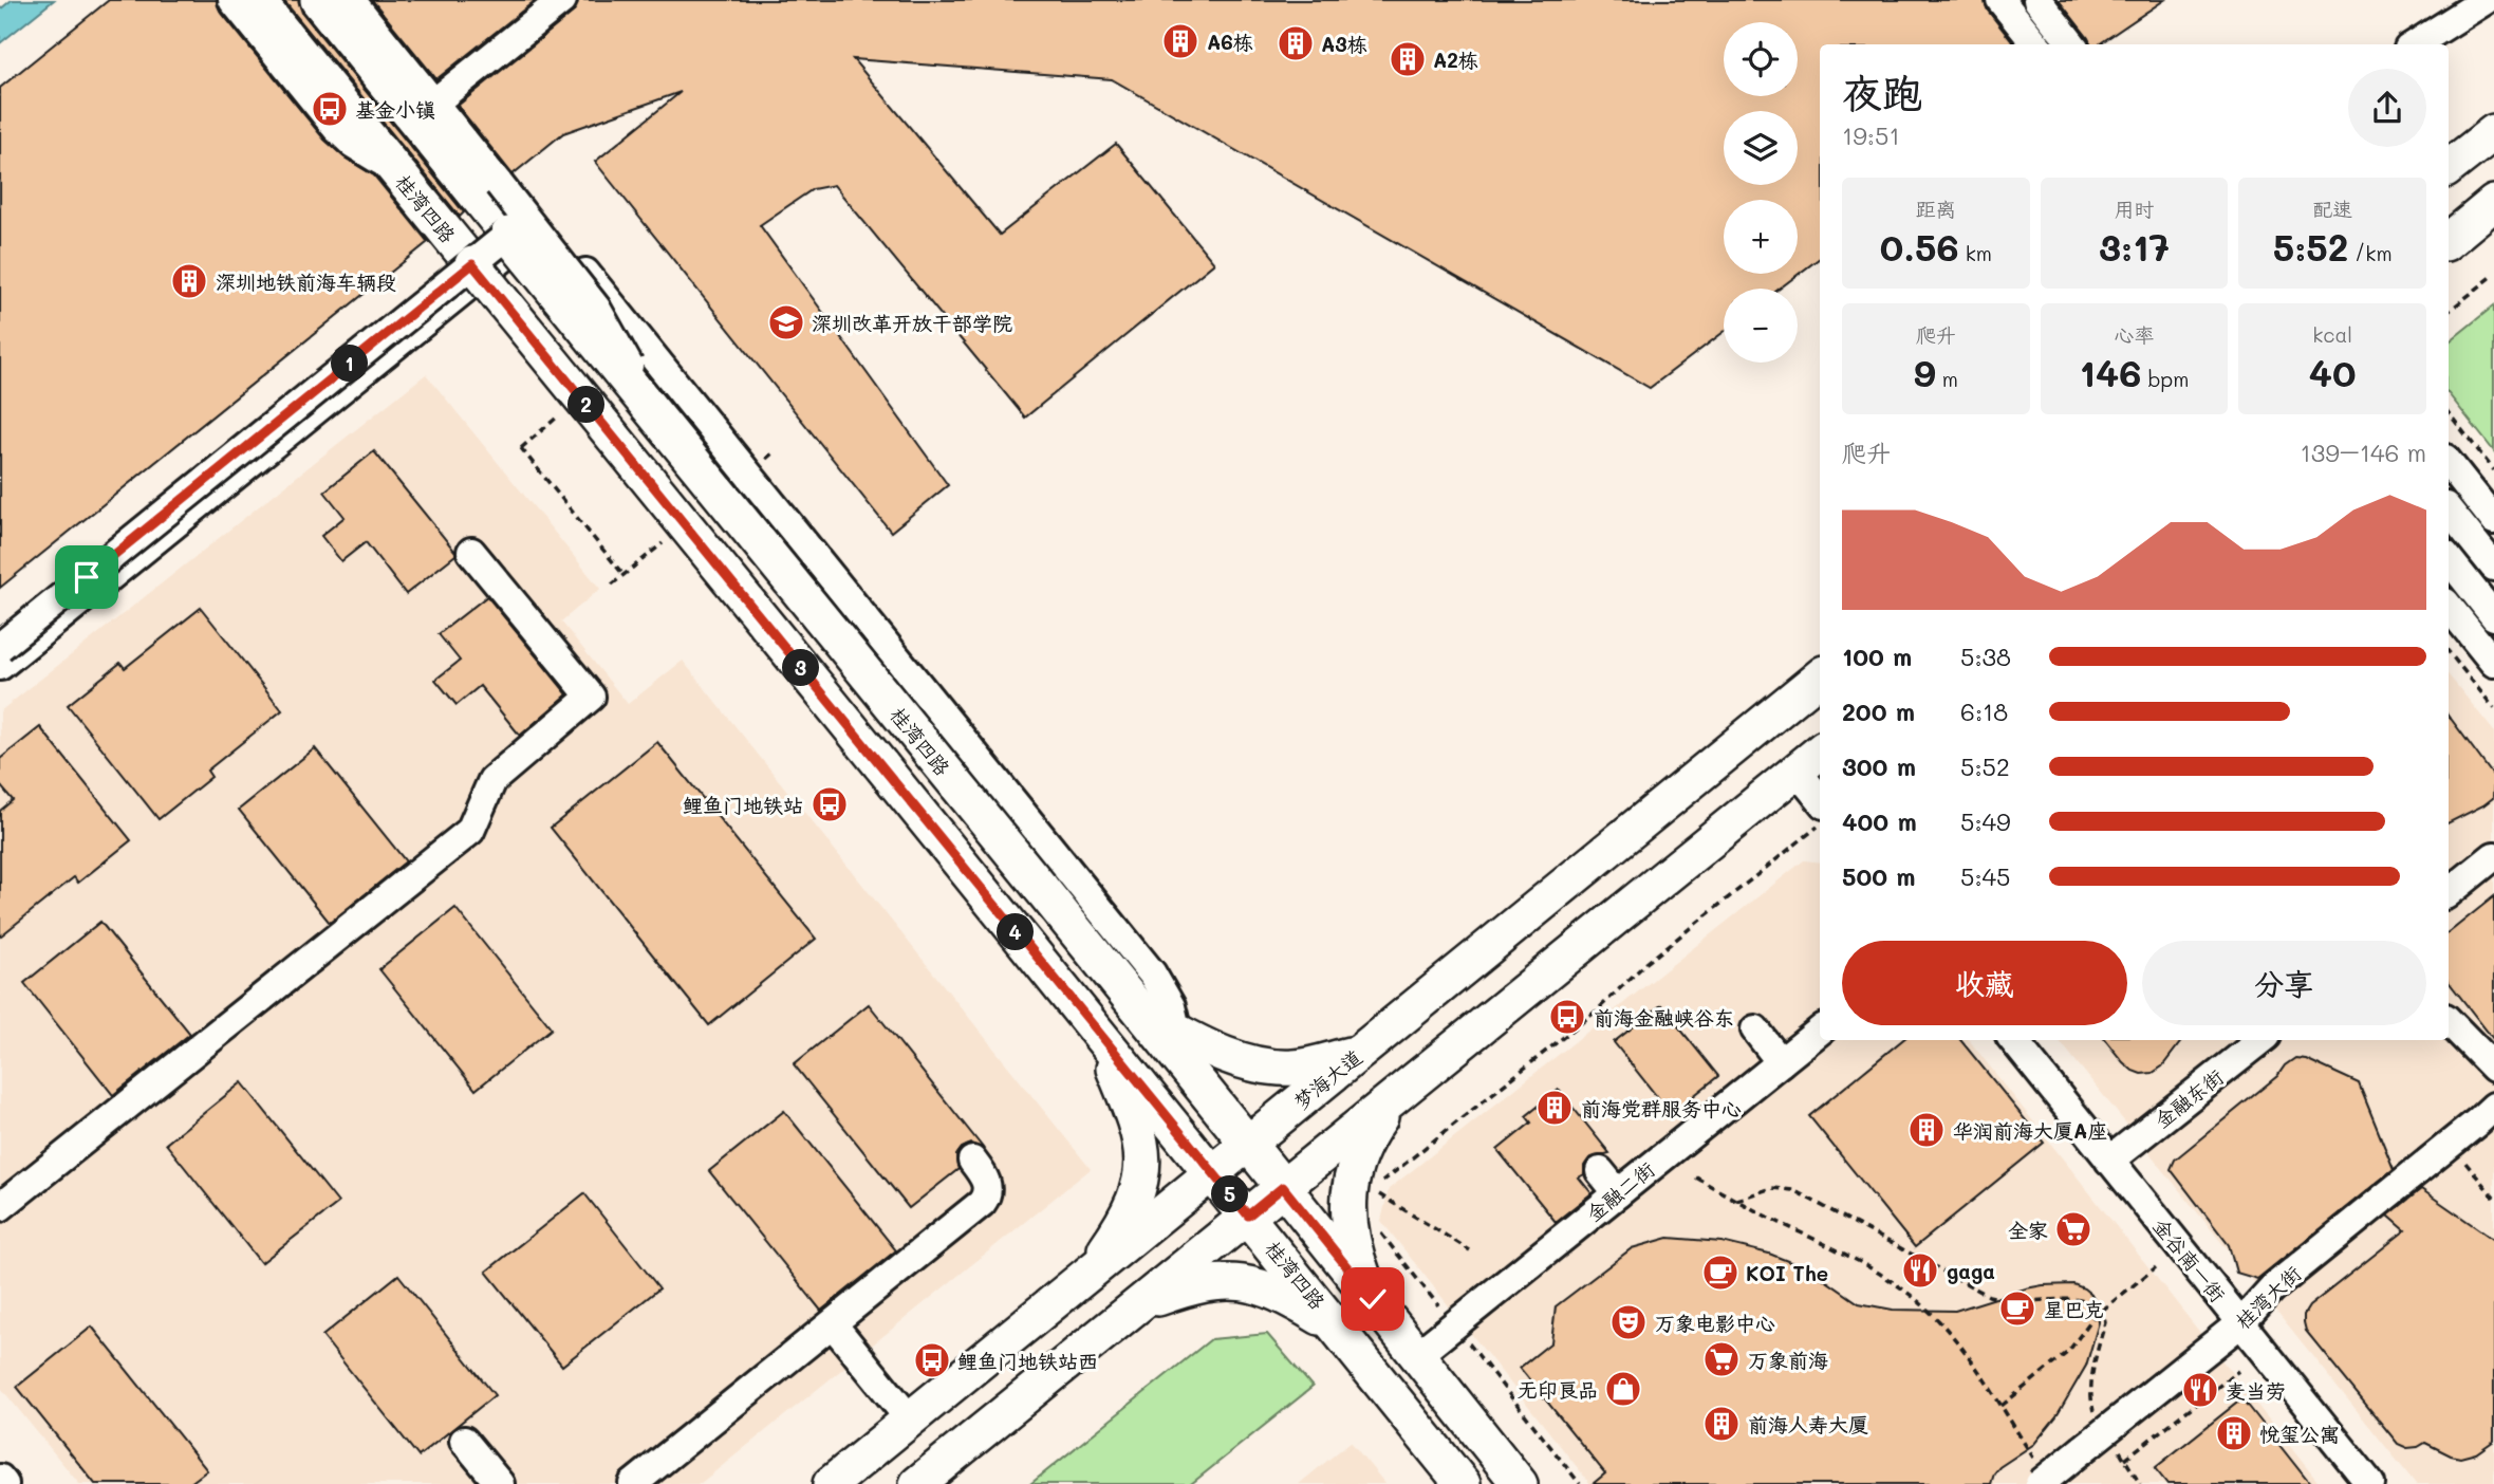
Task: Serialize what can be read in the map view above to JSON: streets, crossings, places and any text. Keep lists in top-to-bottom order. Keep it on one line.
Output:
{"streets":{"main road":["桂湾四路","梦海大道"],"street":["金融东街","金融二街","金谷南一街","桂湾大街"]},"crossings":[["桂湾四路","梦海大道"],["桂湾四路","金融二街"],["金融东街","金谷南一街"],["金谷南一街","桂湾大街"]],"places":{"building":["A6栋","A3栋","A2栋","深圳地铁前海车辆段","前海党群服务中心","华润前海大厦A座","前海人寿大厦","悦玺公寓"],"bus stop":["基金小镇","鲤鱼门地铁站","前海金融峡谷东","鲤鱼门地铁站西"],"school or university":["深圳改革开放干部学院"],"supermarket":["全家","万象前海"],"restaurant":["gaga","麦当劳"],"cafe":["KOI The","星巴克"],"theatre":["万象电影中心"],"shop":["无印良品"]},"page":{"map_buttons":["+","−"],"heading":["夜跑","19:51"],"stats":[["距离","0.56 km"],["用时","3:17"],["配速","5:52 /km"],["爬升","9 m"],["心率","146 bpm"],["kcal","40"]],"pins":["1","2","3","4","5"],"chart":["爬升","139–146 m"],"list":[{"name":"100 m","note":"5:38"},{"name":"200 m","note":"6:18"},{"name":"300 m","note":"5:52"},{"name":"400 m","note":"5:49"},{"name":"500 m","note":"5:45"}],"buttons":["收藏","分享"]}}
